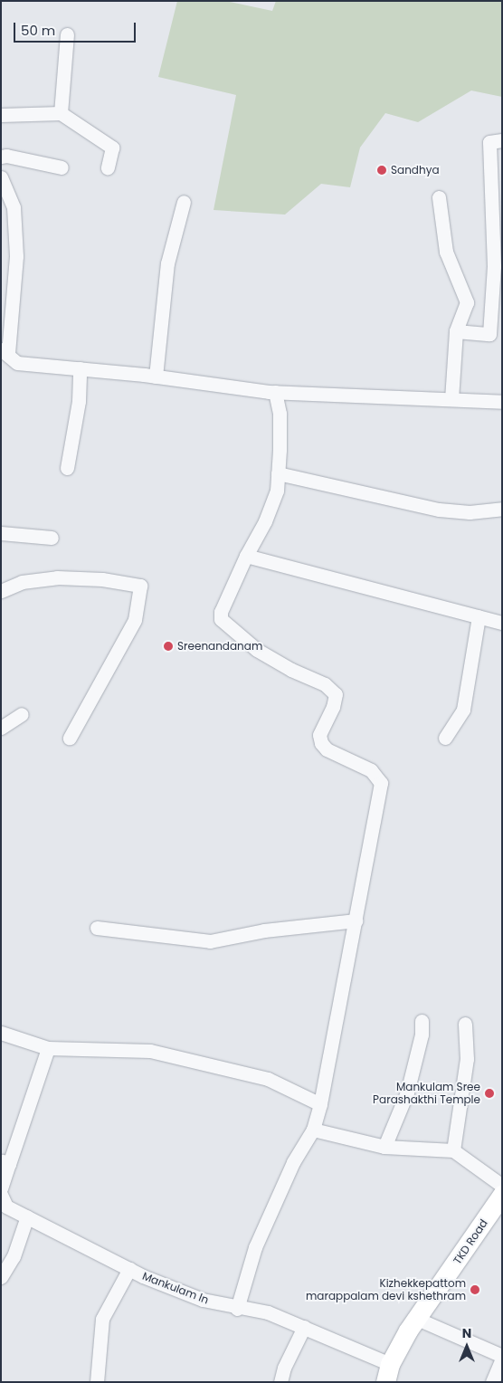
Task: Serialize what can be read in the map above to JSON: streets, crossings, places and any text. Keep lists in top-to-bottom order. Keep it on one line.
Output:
{"streets":{"street":["TKD Road","Mankulam ln"]},"crossings":[["TKD Road","Mankulam ln"]],"places":["Sandhya","Sreenandanam","Mankulam Sree Parashakthi Temple","Kizhekkepattom marappalam devi kshethram"],"scale_bar":"50 m","north":"top"}
